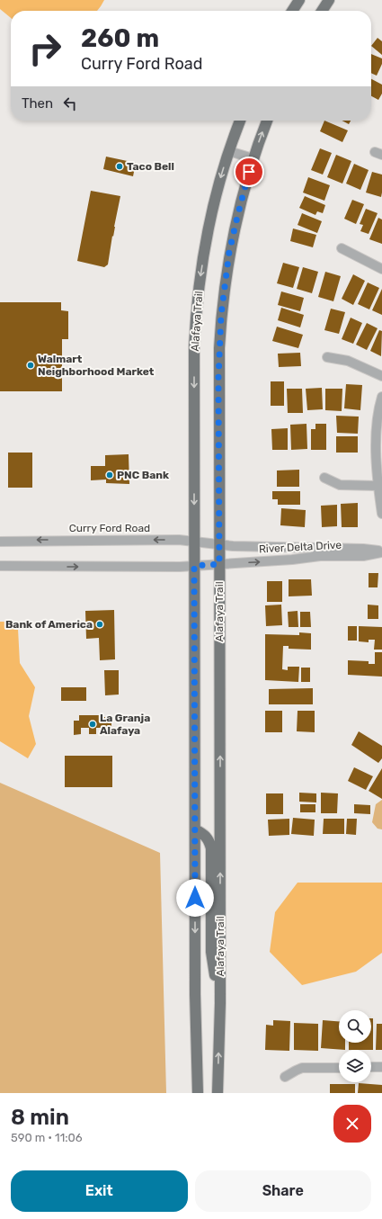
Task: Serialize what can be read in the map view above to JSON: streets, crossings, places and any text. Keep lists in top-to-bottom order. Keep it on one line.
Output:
{"streets":{"main road":["Alafaya Trail"],"street":["Curry Ford Road","River Delta Drive"]},"crossings":[["Alafaya Trail","Curry Ford Road"],["Alafaya Trail","River Delta Drive"],["Curry Ford Road","River Delta Drive"]],"places":["Taco Bell","Walmart Neighborhood Market","PNC Bank","Bank of America","La Granja Alafaya"],"page":{"turn":["260 m","Curry Ford Road"],"then":"Then","heading":["8 min","590 m · 11:06"],"buttons":["Exit","Share"]}}
